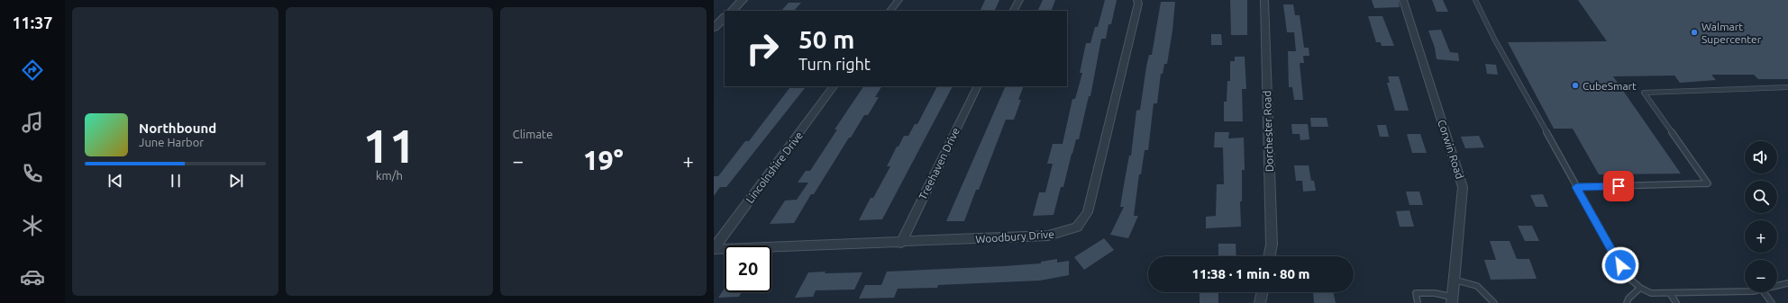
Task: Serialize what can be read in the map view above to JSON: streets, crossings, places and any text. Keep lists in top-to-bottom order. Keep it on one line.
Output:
{"streets":{"street":["Dorchester Road","Corwin Road","Treehaven Drive","Lincolnshire Drive","Woodbury Drive"]},"crossings":[["Treehaven Drive","Woodbury Drive"],["Lincolnshire Drive","Woodbury Drive"]],"places":["Walmart Supercenter","CubeSmart"],"page":{"tabs":"11:37","tile":[["11","km/h"],"Climate"],"turn":["50 m","Turn right"],"song":["Northbound","June Harbor"],"map_buttons":["+","−"],"heat":["−","19°","+"],"limit":"20","trip":"11:38 · 1 min · 80 m"}}
